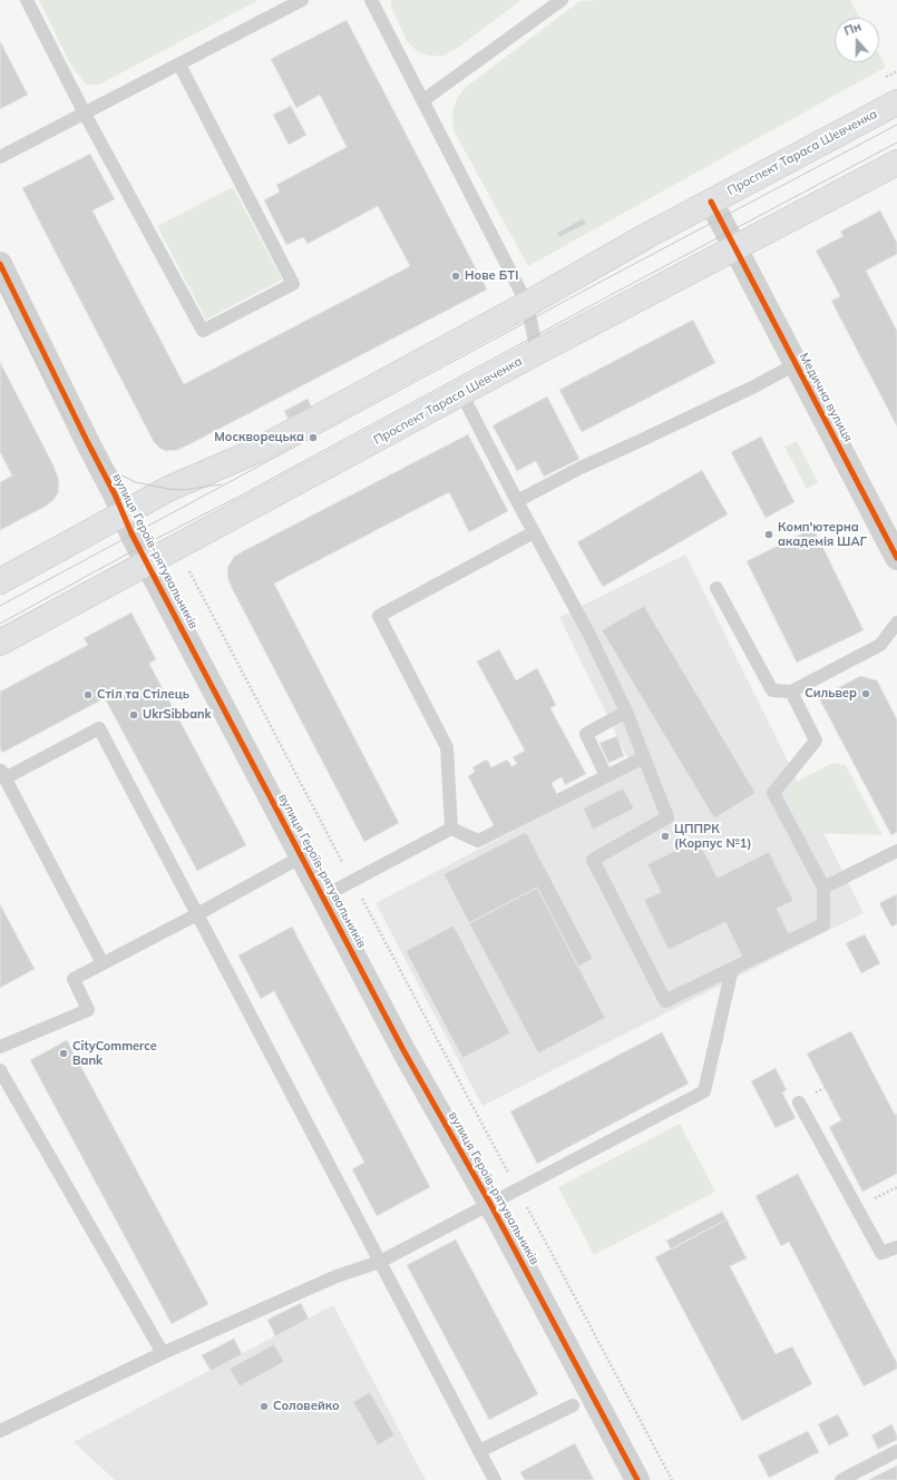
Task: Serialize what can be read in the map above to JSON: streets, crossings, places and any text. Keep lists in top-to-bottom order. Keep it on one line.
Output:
{"streets":{"main road":["Проспект Тараса Шевченка"],"street":["Медична вулиця","вулиця Героїв-рятувальників"]},"crossings":[["Проспект Тараса Шевченка","Медична вулиця"],["Проспект Тараса Шевченка","вулиця Героїв-рятувальників"]],"places":["Нове БТІ","Москворецька","Комп'ютерна академія ШАГ","Сильвер","Стіл та Стілець","UkrSibbank","ЦППРК (Корпус №1)","CityCommerce Bank","Соловейко"],"north":"top"}
